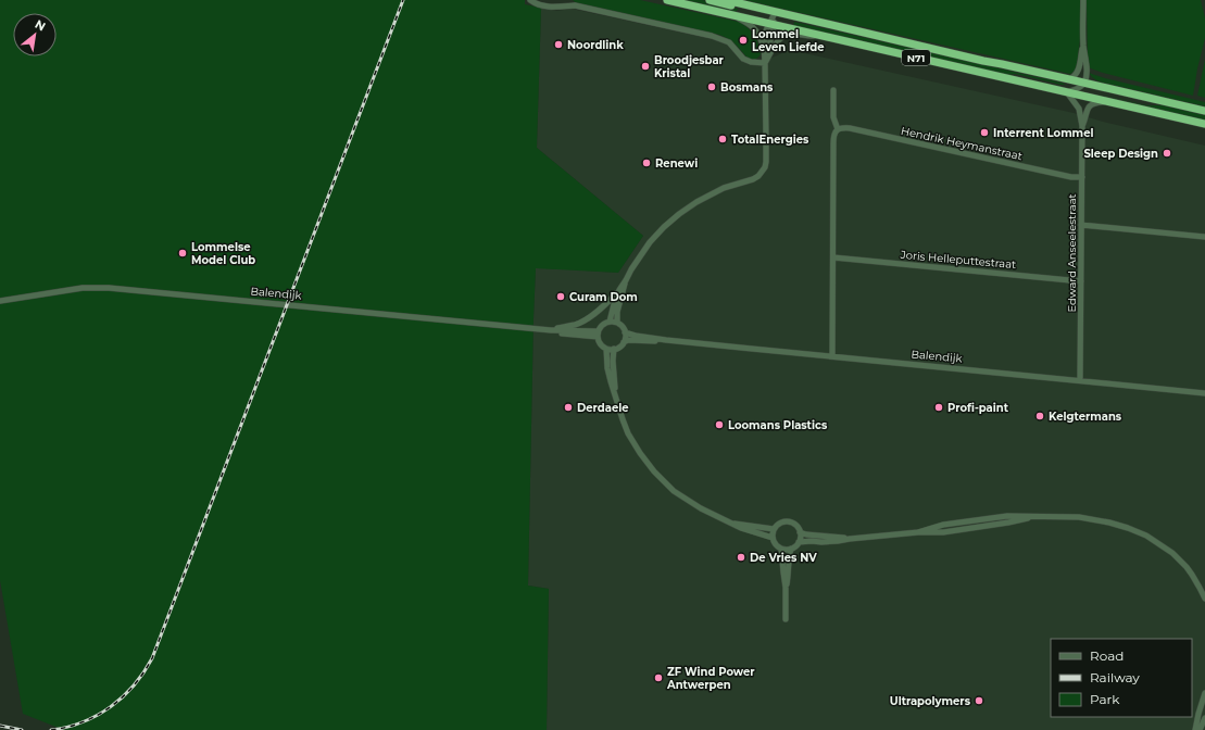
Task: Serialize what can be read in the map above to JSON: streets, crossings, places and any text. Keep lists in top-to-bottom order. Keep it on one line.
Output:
{"streets":{"highway":["N71"],"street":["Hendrik Heymanstraat","Edward Anseelestraat","Joris Helleputtestraat","Balendijk"]},"crossings":[["N71","Edward Anseelestraat"],["Hendrik Heymanstraat","Edward Anseelestraat"],["Edward Anseelestraat","Joris Helleputtestraat"],["Edward Anseelestraat","Balendijk"]],"places":["Lommel Leven Liefde","Noordlink","Broodjesbar Kristal","Bosmans","Interrent Lommel","TotalEnergies","Sleep Design","Renewi","Lommelse Model Club","Curam Dom","Derdaele","Profi-paint","Kelgtermans","Loomans Plastics","De Vries NV","ZF Wind Power Antwerpen","Ultrapolymers"],"legend":["Road","Railway","Park"],"north":"top right"}
